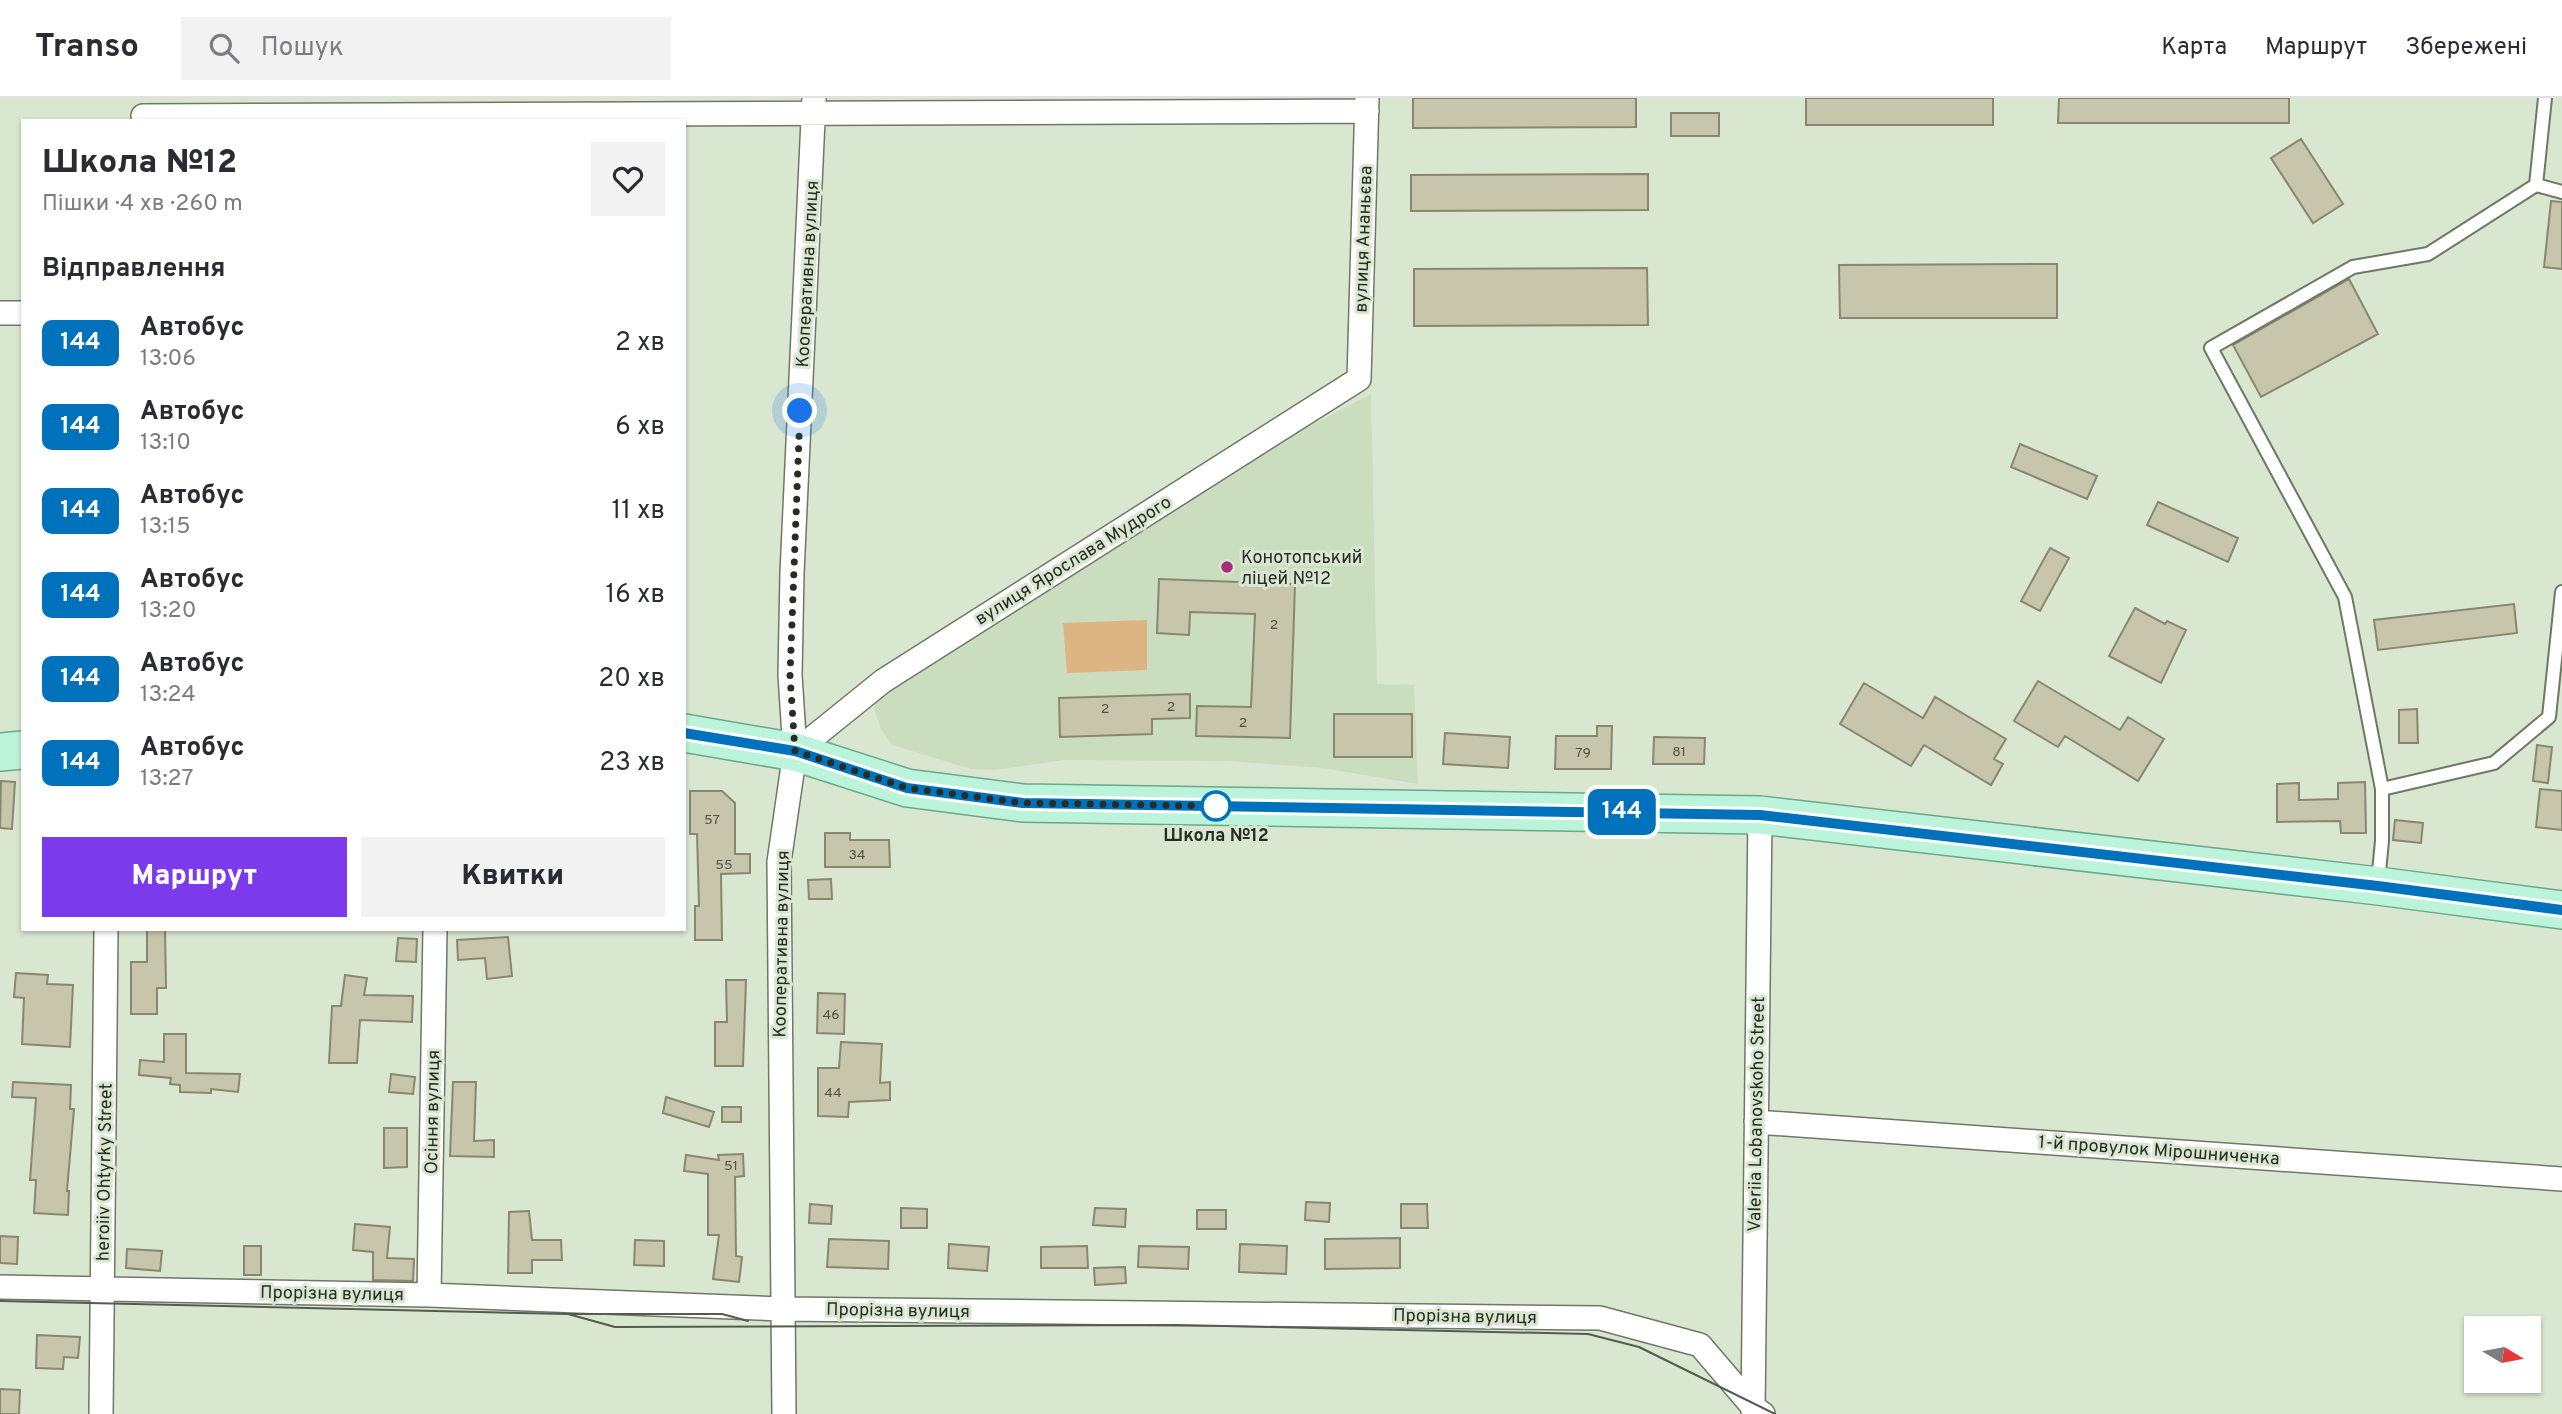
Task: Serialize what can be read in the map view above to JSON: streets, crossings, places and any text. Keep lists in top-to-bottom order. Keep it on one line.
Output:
{"streets":{"street":["вулиця Ананьєва","Кооперативна вулиця","вулиця Ярослава Мудрого","Осіння вулиця","Valeriia Lobanovskoho Street","1-й провулок Мірошниченка","heroiiv Ohtyrky Street","Прорізна вулиця"]},"crossings":[["вулиця Ананьєва","вулиця Ярослава Мудрого"],["Кооперативна вулиця","вулиця Ярослава Мудрого"],["Кооперативна вулиця","Прорізна вулиця"],["Осіння вулиця","Прорізна вулиця"],["Valeriia Lobanovskoho Street","1-й провулок Мірошниченка"],["Valeriia Lobanovskoho Street","Прорізна вулиця"],["heroiiv Ohtyrky Street","Прорізна вулиця"]],"places":["Конотопський ліцей №12","Школа №12"],"lines":["bus line 144"],"house_numbers":["2","2","2","2","81","79","57","34","55","46","44","51"],"north":"right","page":{"header":"Transo","search":"Пошук","nav":["Карта","Маршрут","Збережені"],"on_map":"144","heading":[["Школа №12","Пішки · 4 хв · 260 m"],"Відправлення"],"list":[{"mark":"144","name":"Автобус","note":"13:06","value":"2 хв"},{"mark":"144","name":"Автобус","note":"13:10","value":"6 хв"},{"mark":"144","name":"Автобус","note":"13:15","value":"11 хв"},{"mark":"144","name":"Автобус","note":"13:20","value":"16 хв"},{"mark":"144","name":"Автобус","note":"13:24","value":"20 хв"},{"mark":"144","name":"Автобус","note":"13:27","value":"23 хв"}],"buttons":["Маршрут","Квитки"]}}
